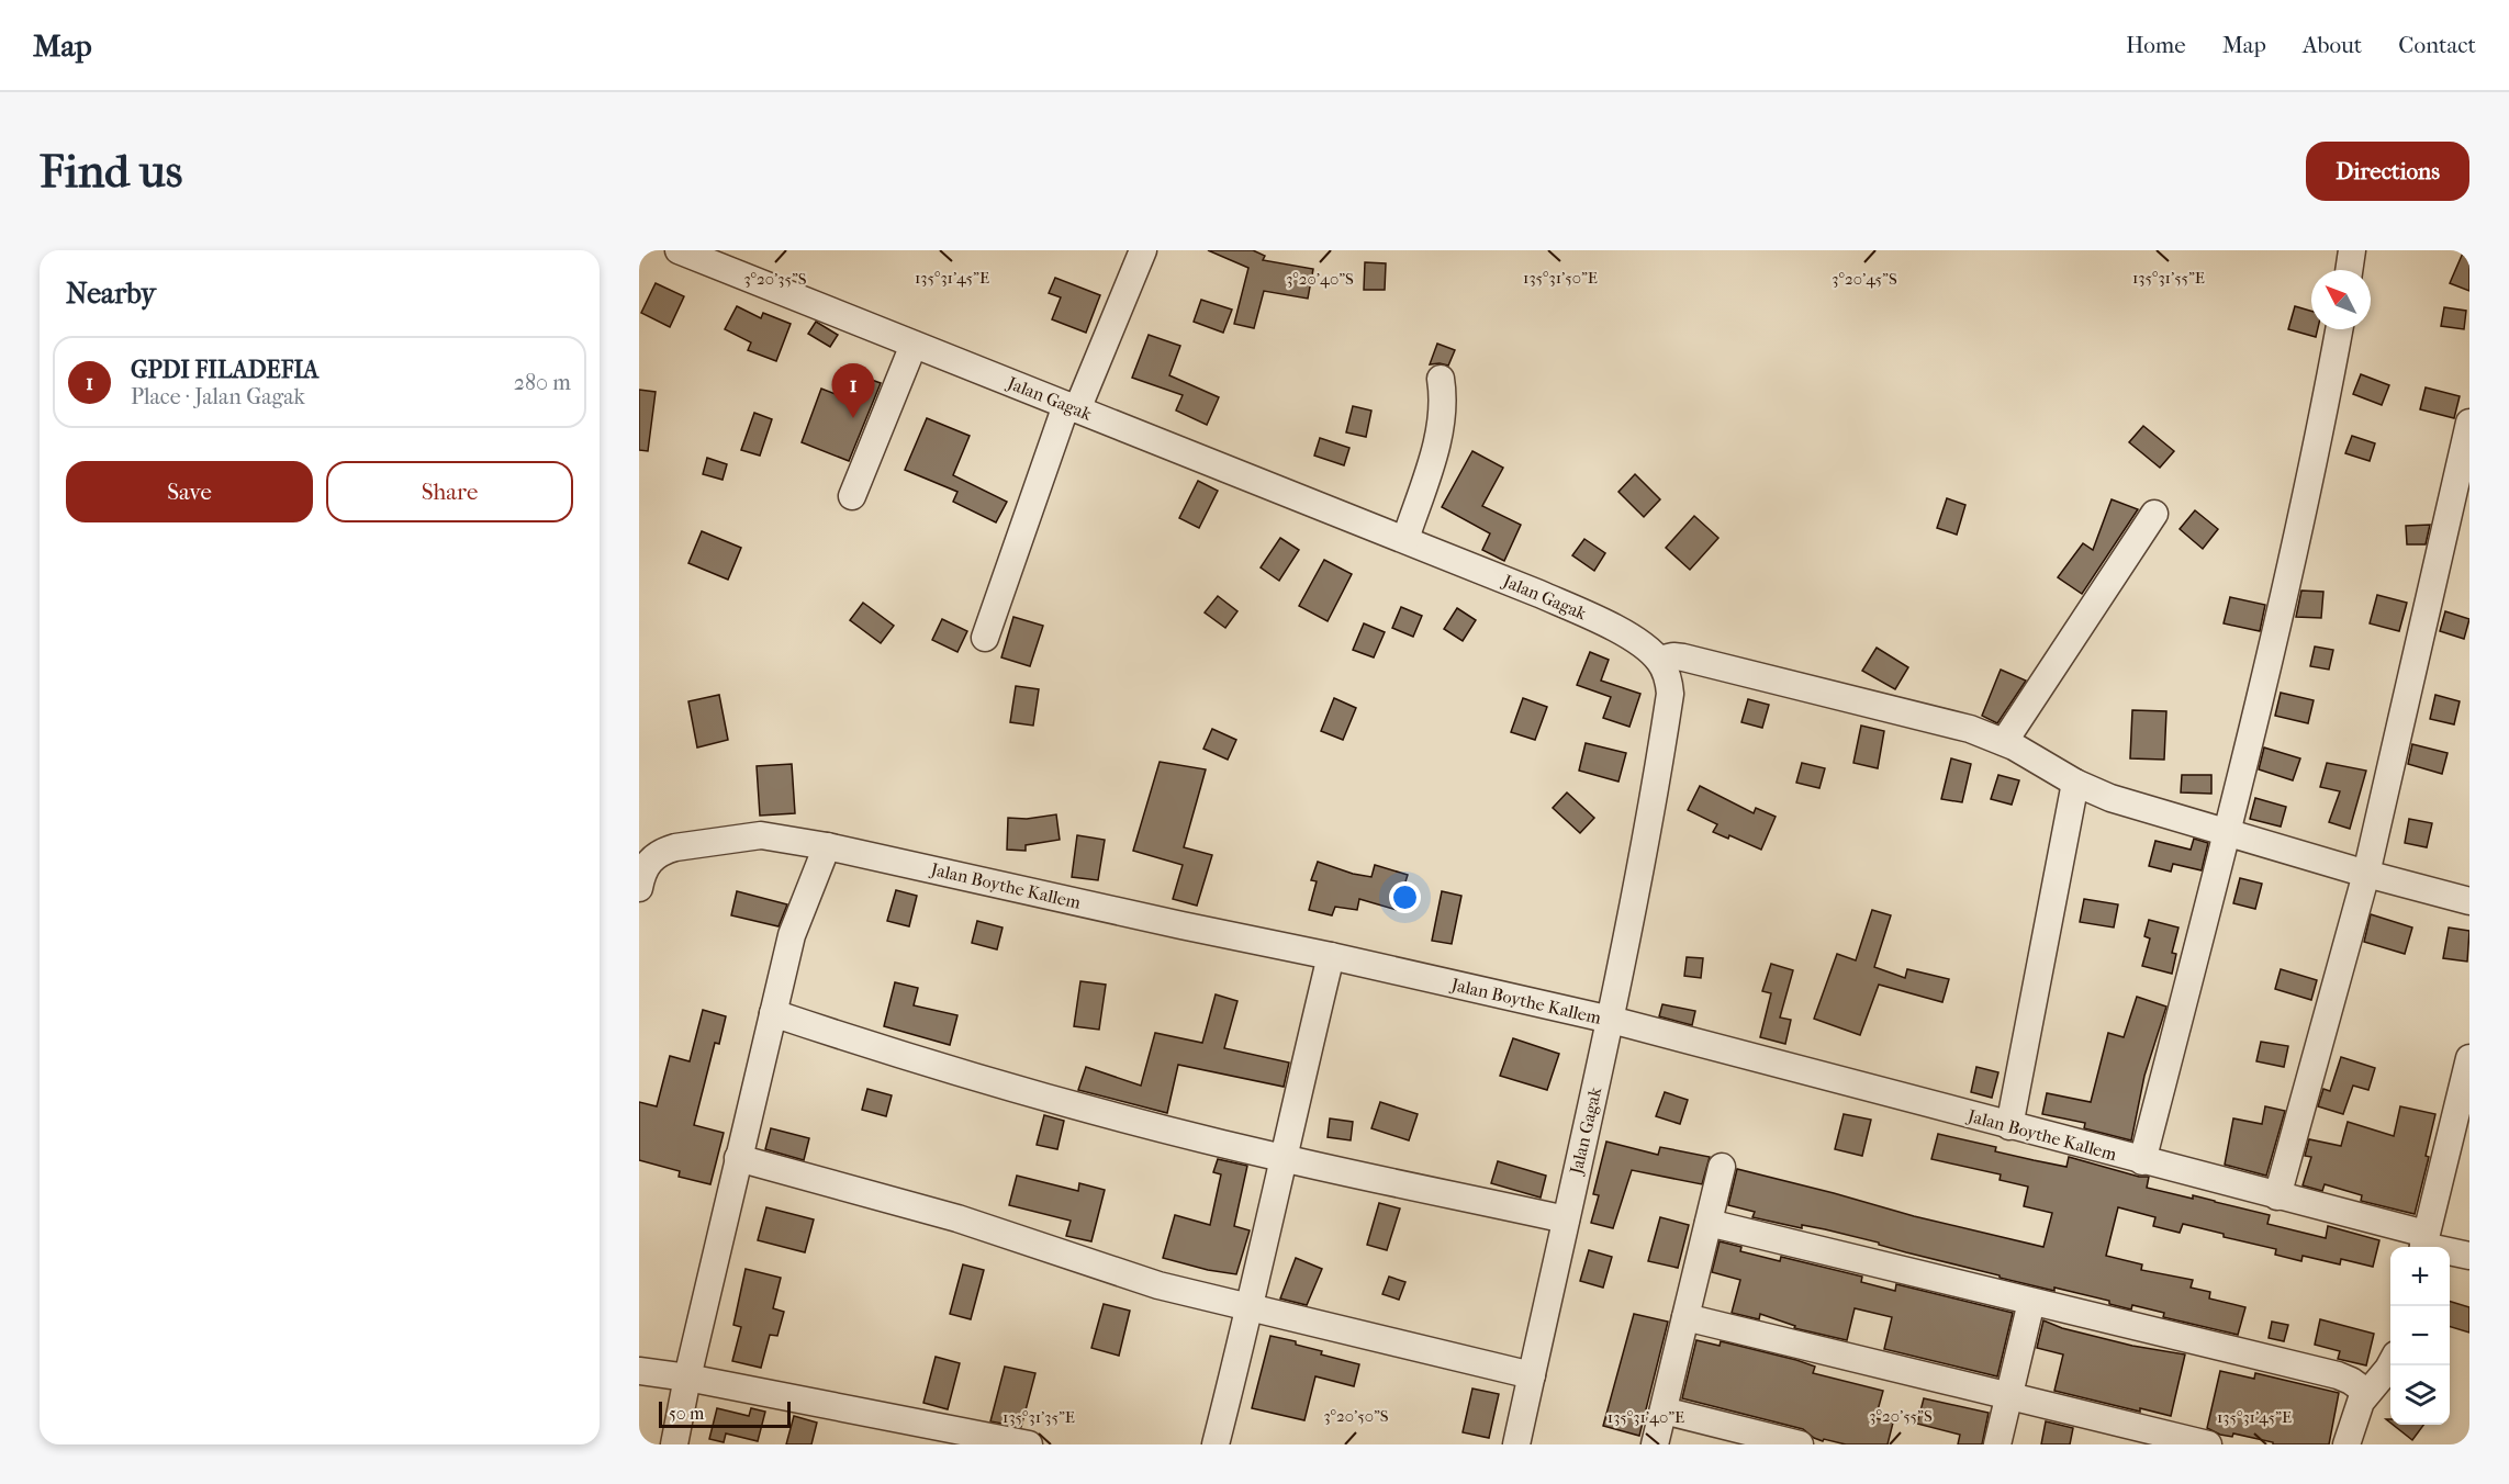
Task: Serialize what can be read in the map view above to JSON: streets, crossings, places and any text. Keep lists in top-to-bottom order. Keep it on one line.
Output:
{"streets":{"street":["Jalan Gagak","Jalan Boythe Kallem"]},"crossings":[["Jalan Gagak","Jalan Boythe Kallem"]],"scale_bar":"50 m","north":"top left","page":{"header":"Map","nav":["Home","Map","About","Contact"],"buttons":["Directions",["Save","Share"]],"title":"Find us","heading":"Nearby","list":[{"mark":"1","name":"GPDI FILADEFIA","note":"Place · Jalan Gagak","value":"280 m"}],"pins":"1","map_buttons":["+","−"],"scale":"50 m"},"coordinates":["135°31'45\"E","135°31'50\"E","135°31'55\"E","3°20'35\"S","3°20'40\"S","3°20'45\"S","3°20'50\"S","3°20'55\"S","135°31'35\"E","135°31'40\"E"]}
